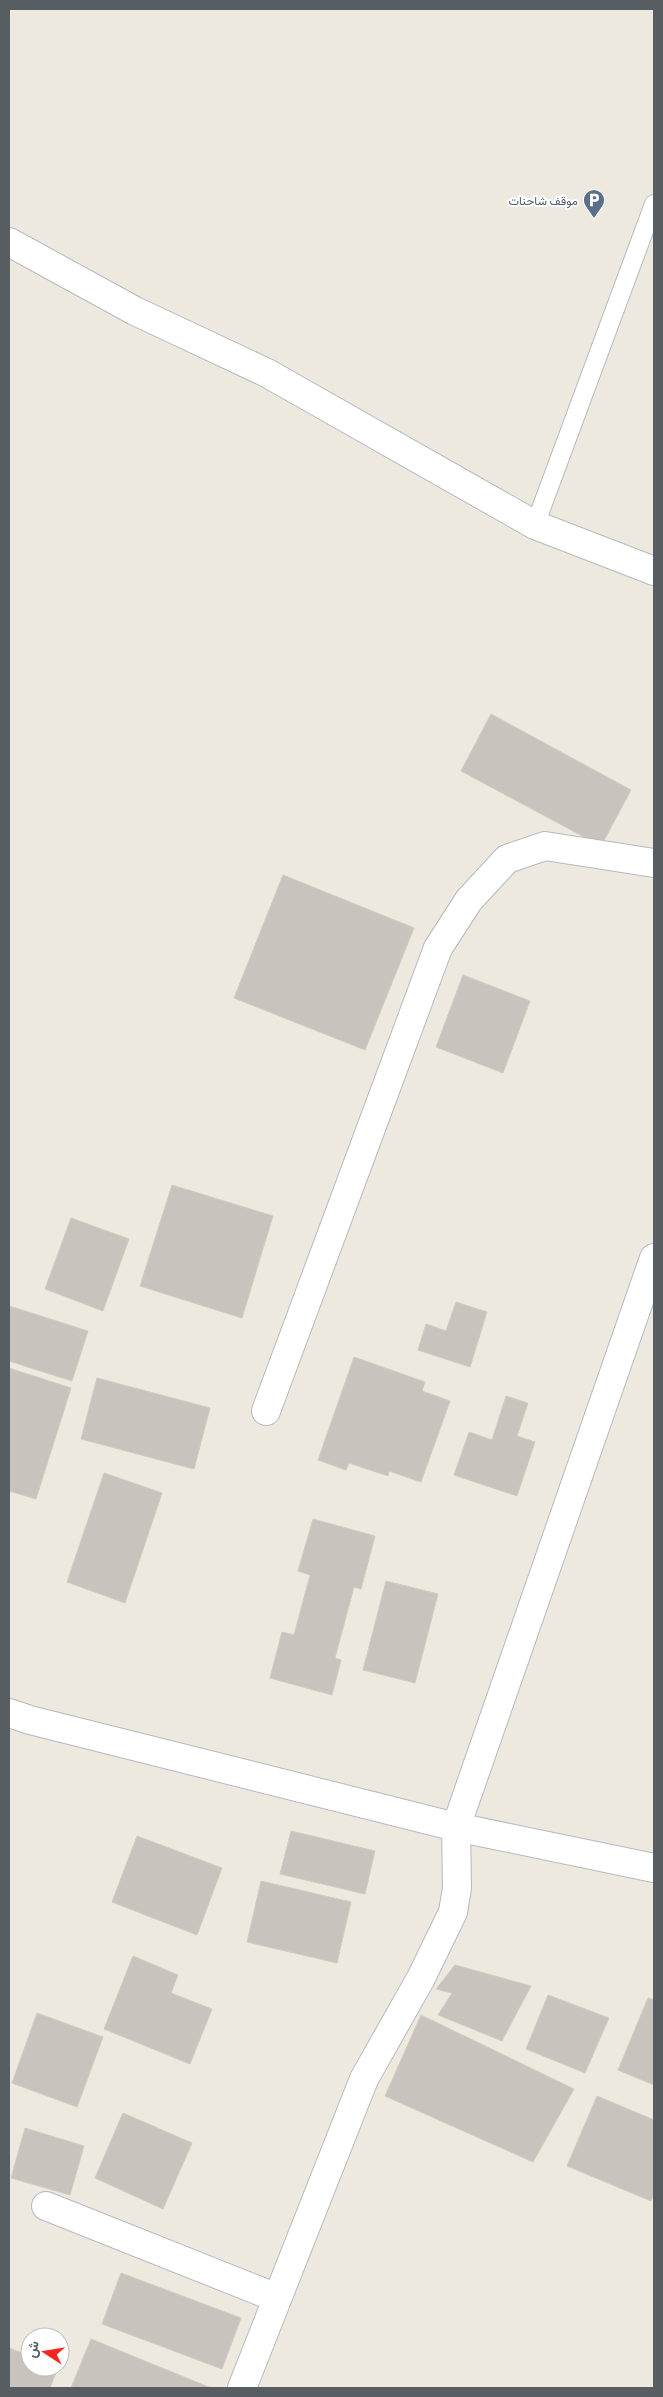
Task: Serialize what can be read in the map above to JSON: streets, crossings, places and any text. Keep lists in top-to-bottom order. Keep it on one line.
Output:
{"places":{"parking":["موقف شاحنات"]},"north":"left"}
